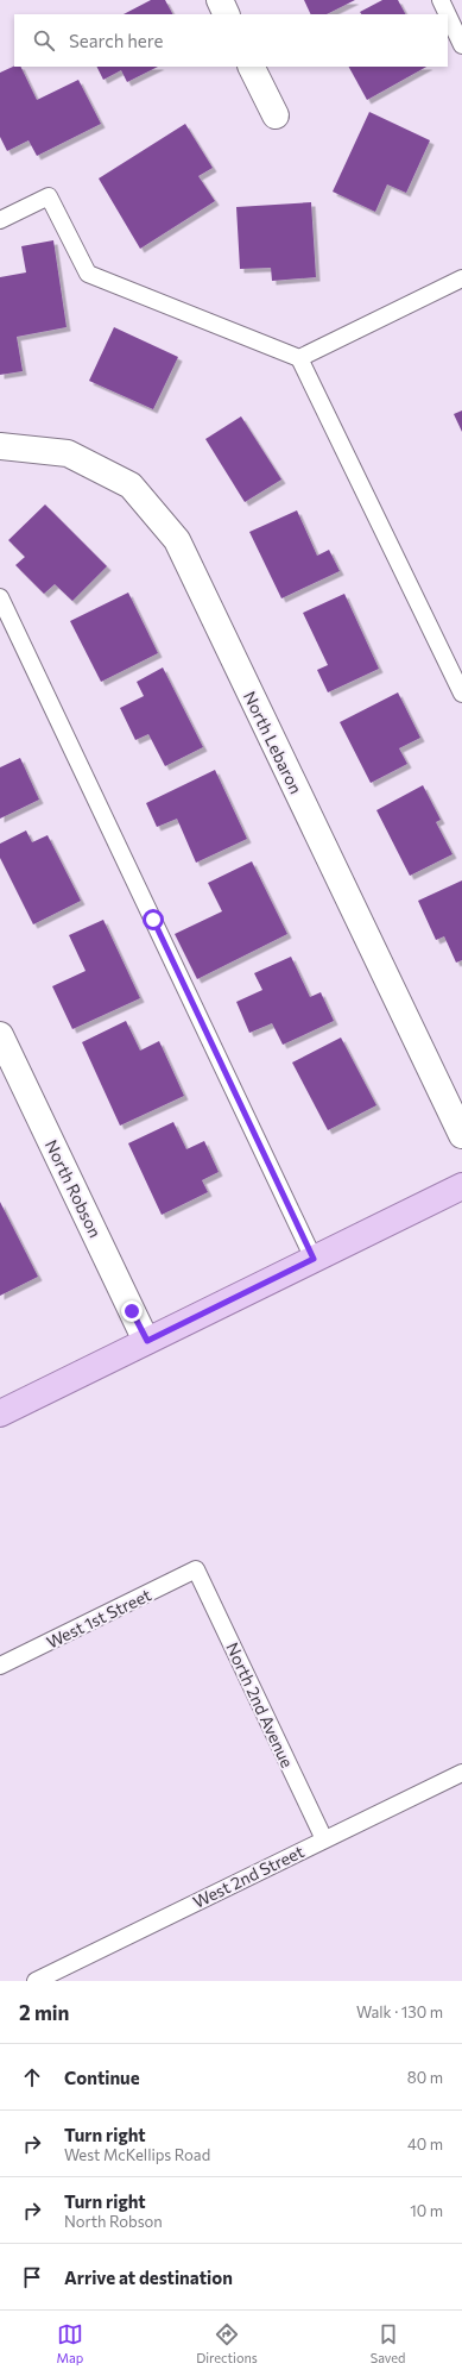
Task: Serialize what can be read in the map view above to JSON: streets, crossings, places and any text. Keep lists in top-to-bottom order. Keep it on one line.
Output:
{"streets":{"street":["North Lebaron","North Robson"],"lane":["West 1st Street","North 2nd Avenue","West 2nd Street"]},"crossings":[["West 1st Street","North 2nd Avenue"],["North 2nd Avenue","West 2nd Street"]],"page":{"search":"Search here","heading":["2 min","Walk · 130 m"],"list":[["Continue","80 m"],["Turn right","West McKellips Road","40 m"],["Turn right","North Robson","10 m"],"Arrive at destination"],"nav":["Map","Directions","Saved"]}}
